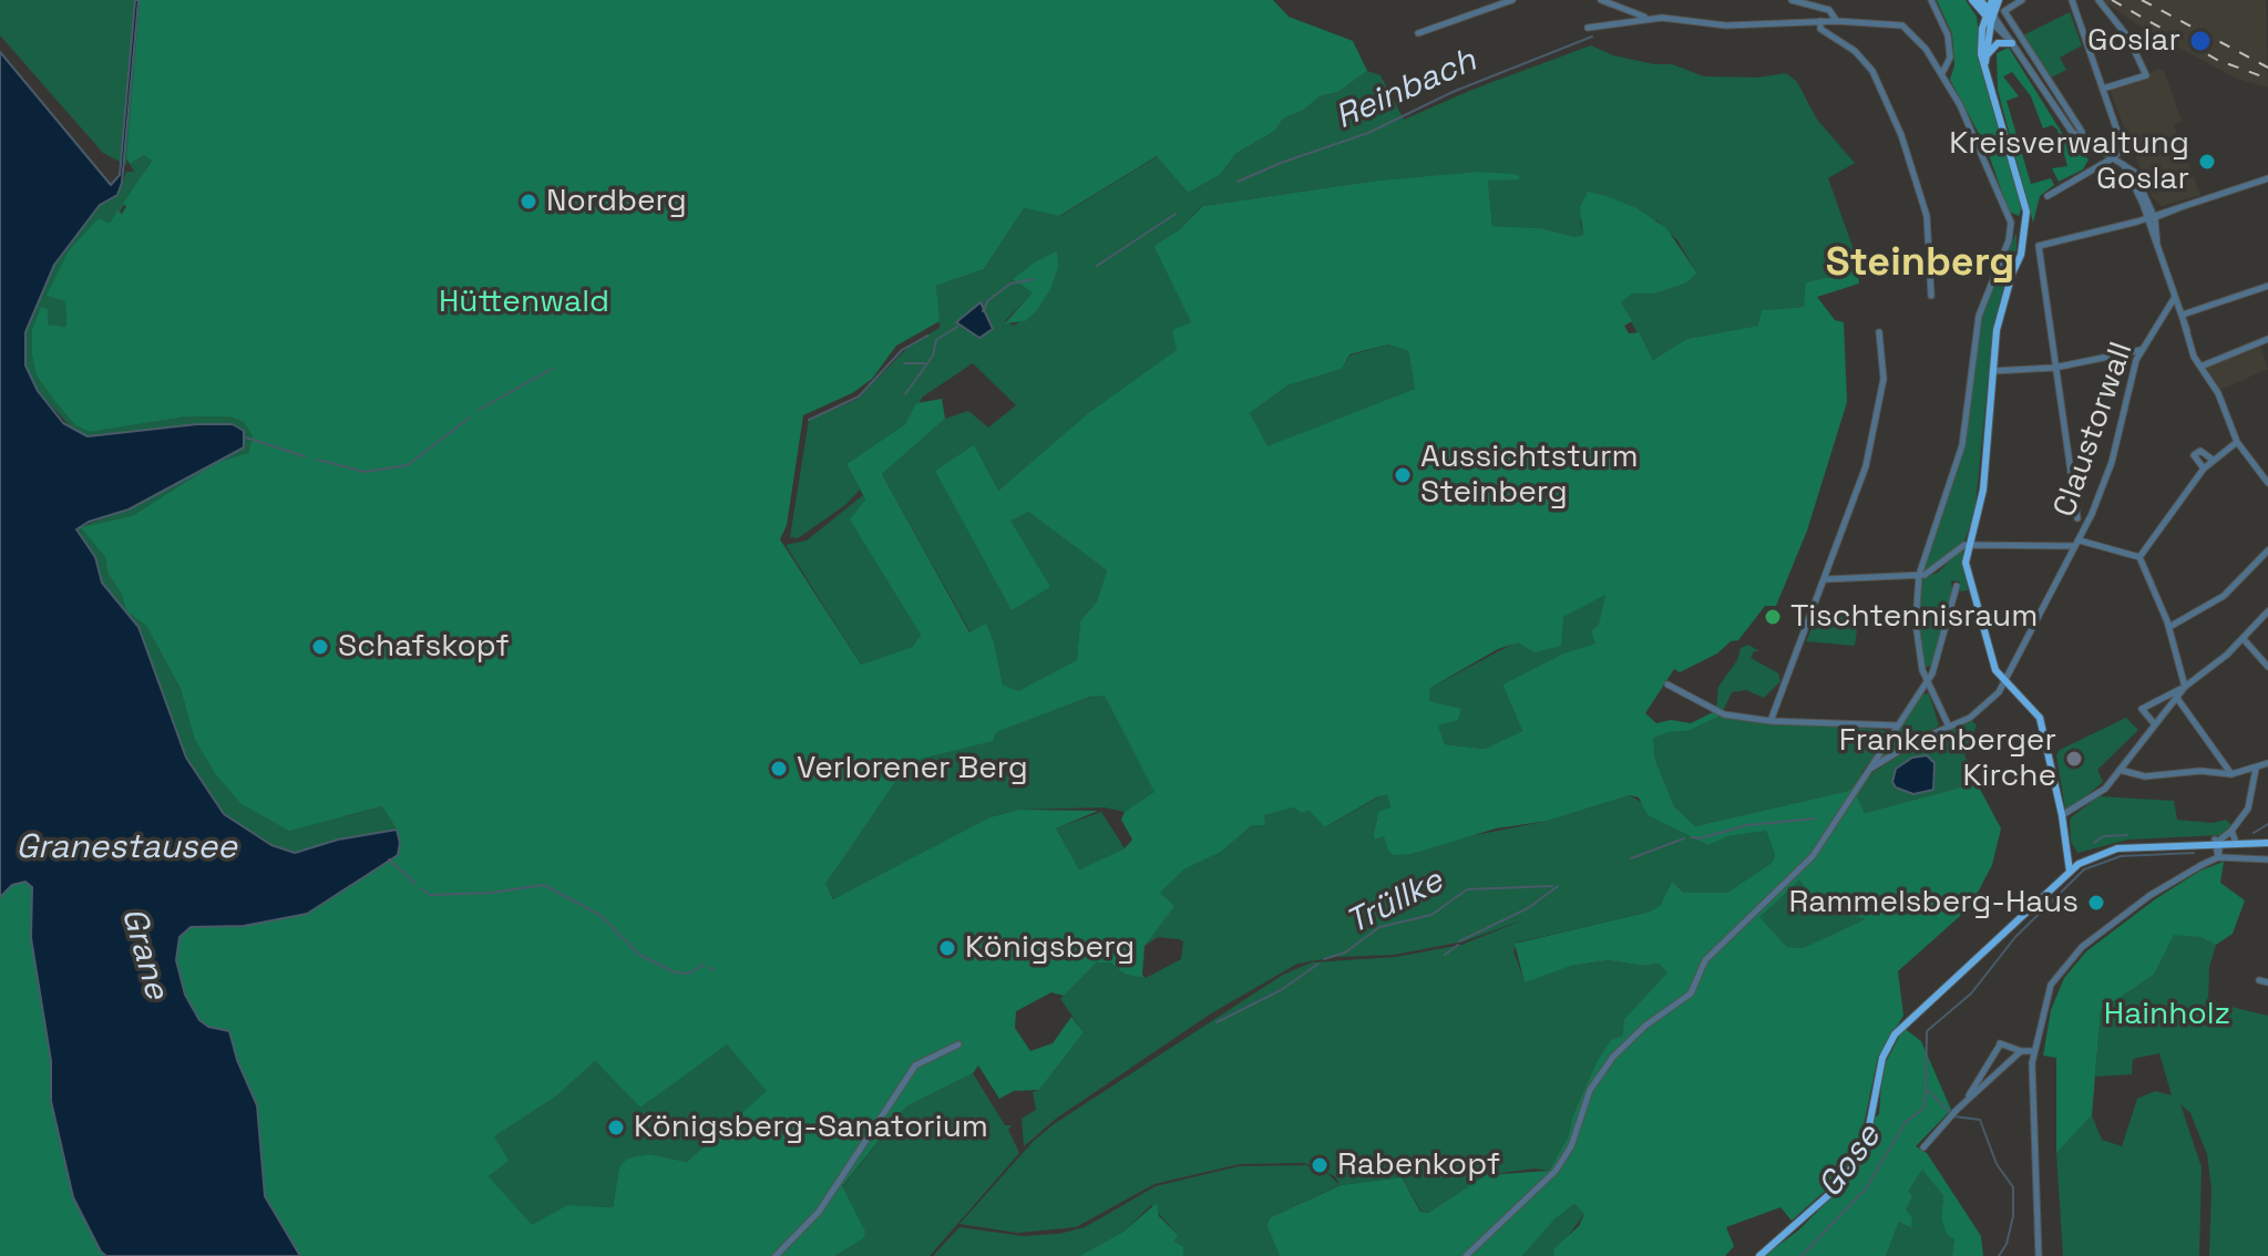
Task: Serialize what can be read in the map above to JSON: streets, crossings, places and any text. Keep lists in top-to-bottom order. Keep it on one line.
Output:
{"streets":{"street":["Claustorwall"]},"districts":["Steinberg"],"water":["Reinbach","Granestausee","Trüllke","Grane","Gose"],"parks":["Hüttenwald","Hainholz"],"places":["Goslar","Kreisverwaltung Goslar","Nordberg","Aussichtsturm Steinberg","Tischtennisraum","Schafskopf","Frankenberger Kirche","Verlorener Berg","Rammelsberg-Haus","Königsberg","Königsberg-Sanatorium","Rabenkopf"]}
